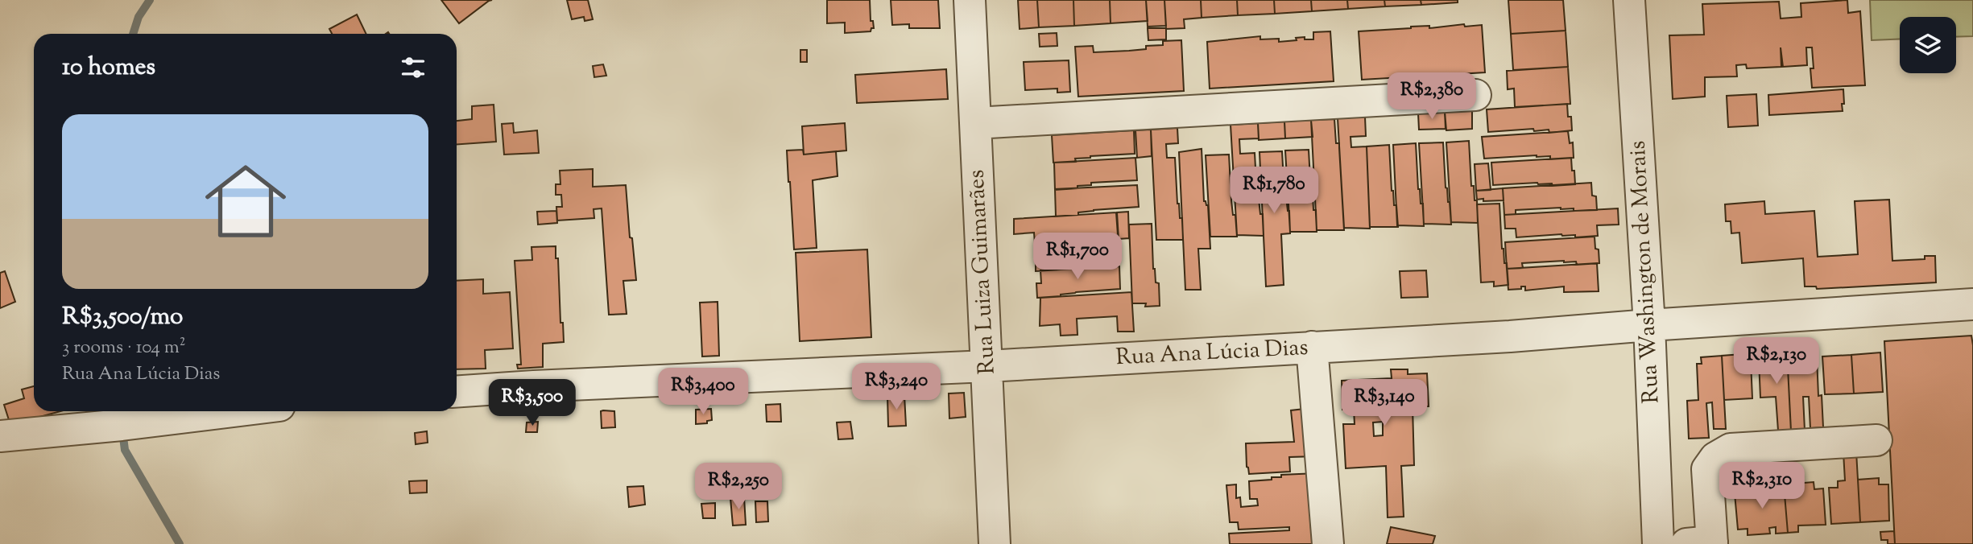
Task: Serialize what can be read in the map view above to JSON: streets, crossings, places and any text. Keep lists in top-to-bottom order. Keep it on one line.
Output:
{"streets":{"street":["Rua Luiza Guimarães","Rua Washington de Morais","Rua Ana Lúcia Dias"]},"crossings":[["Rua Luiza Guimarães","Rua Ana Lúcia Dias"],["Rua Washington de Morais","Rua Ana Lúcia Dias"]],"page":{"heading":"10 homes","price":["R$2,380","R$1,780","R$1,700","R$2,130","R$3,240","R$3,400","R$3,500","R$3,140","R$2,310","R$2,250"],"list":[{"name":"R$3,500/mo","note":"3 rooms · 104 m² · Rua Ana Lúcia Dias"}]}}
